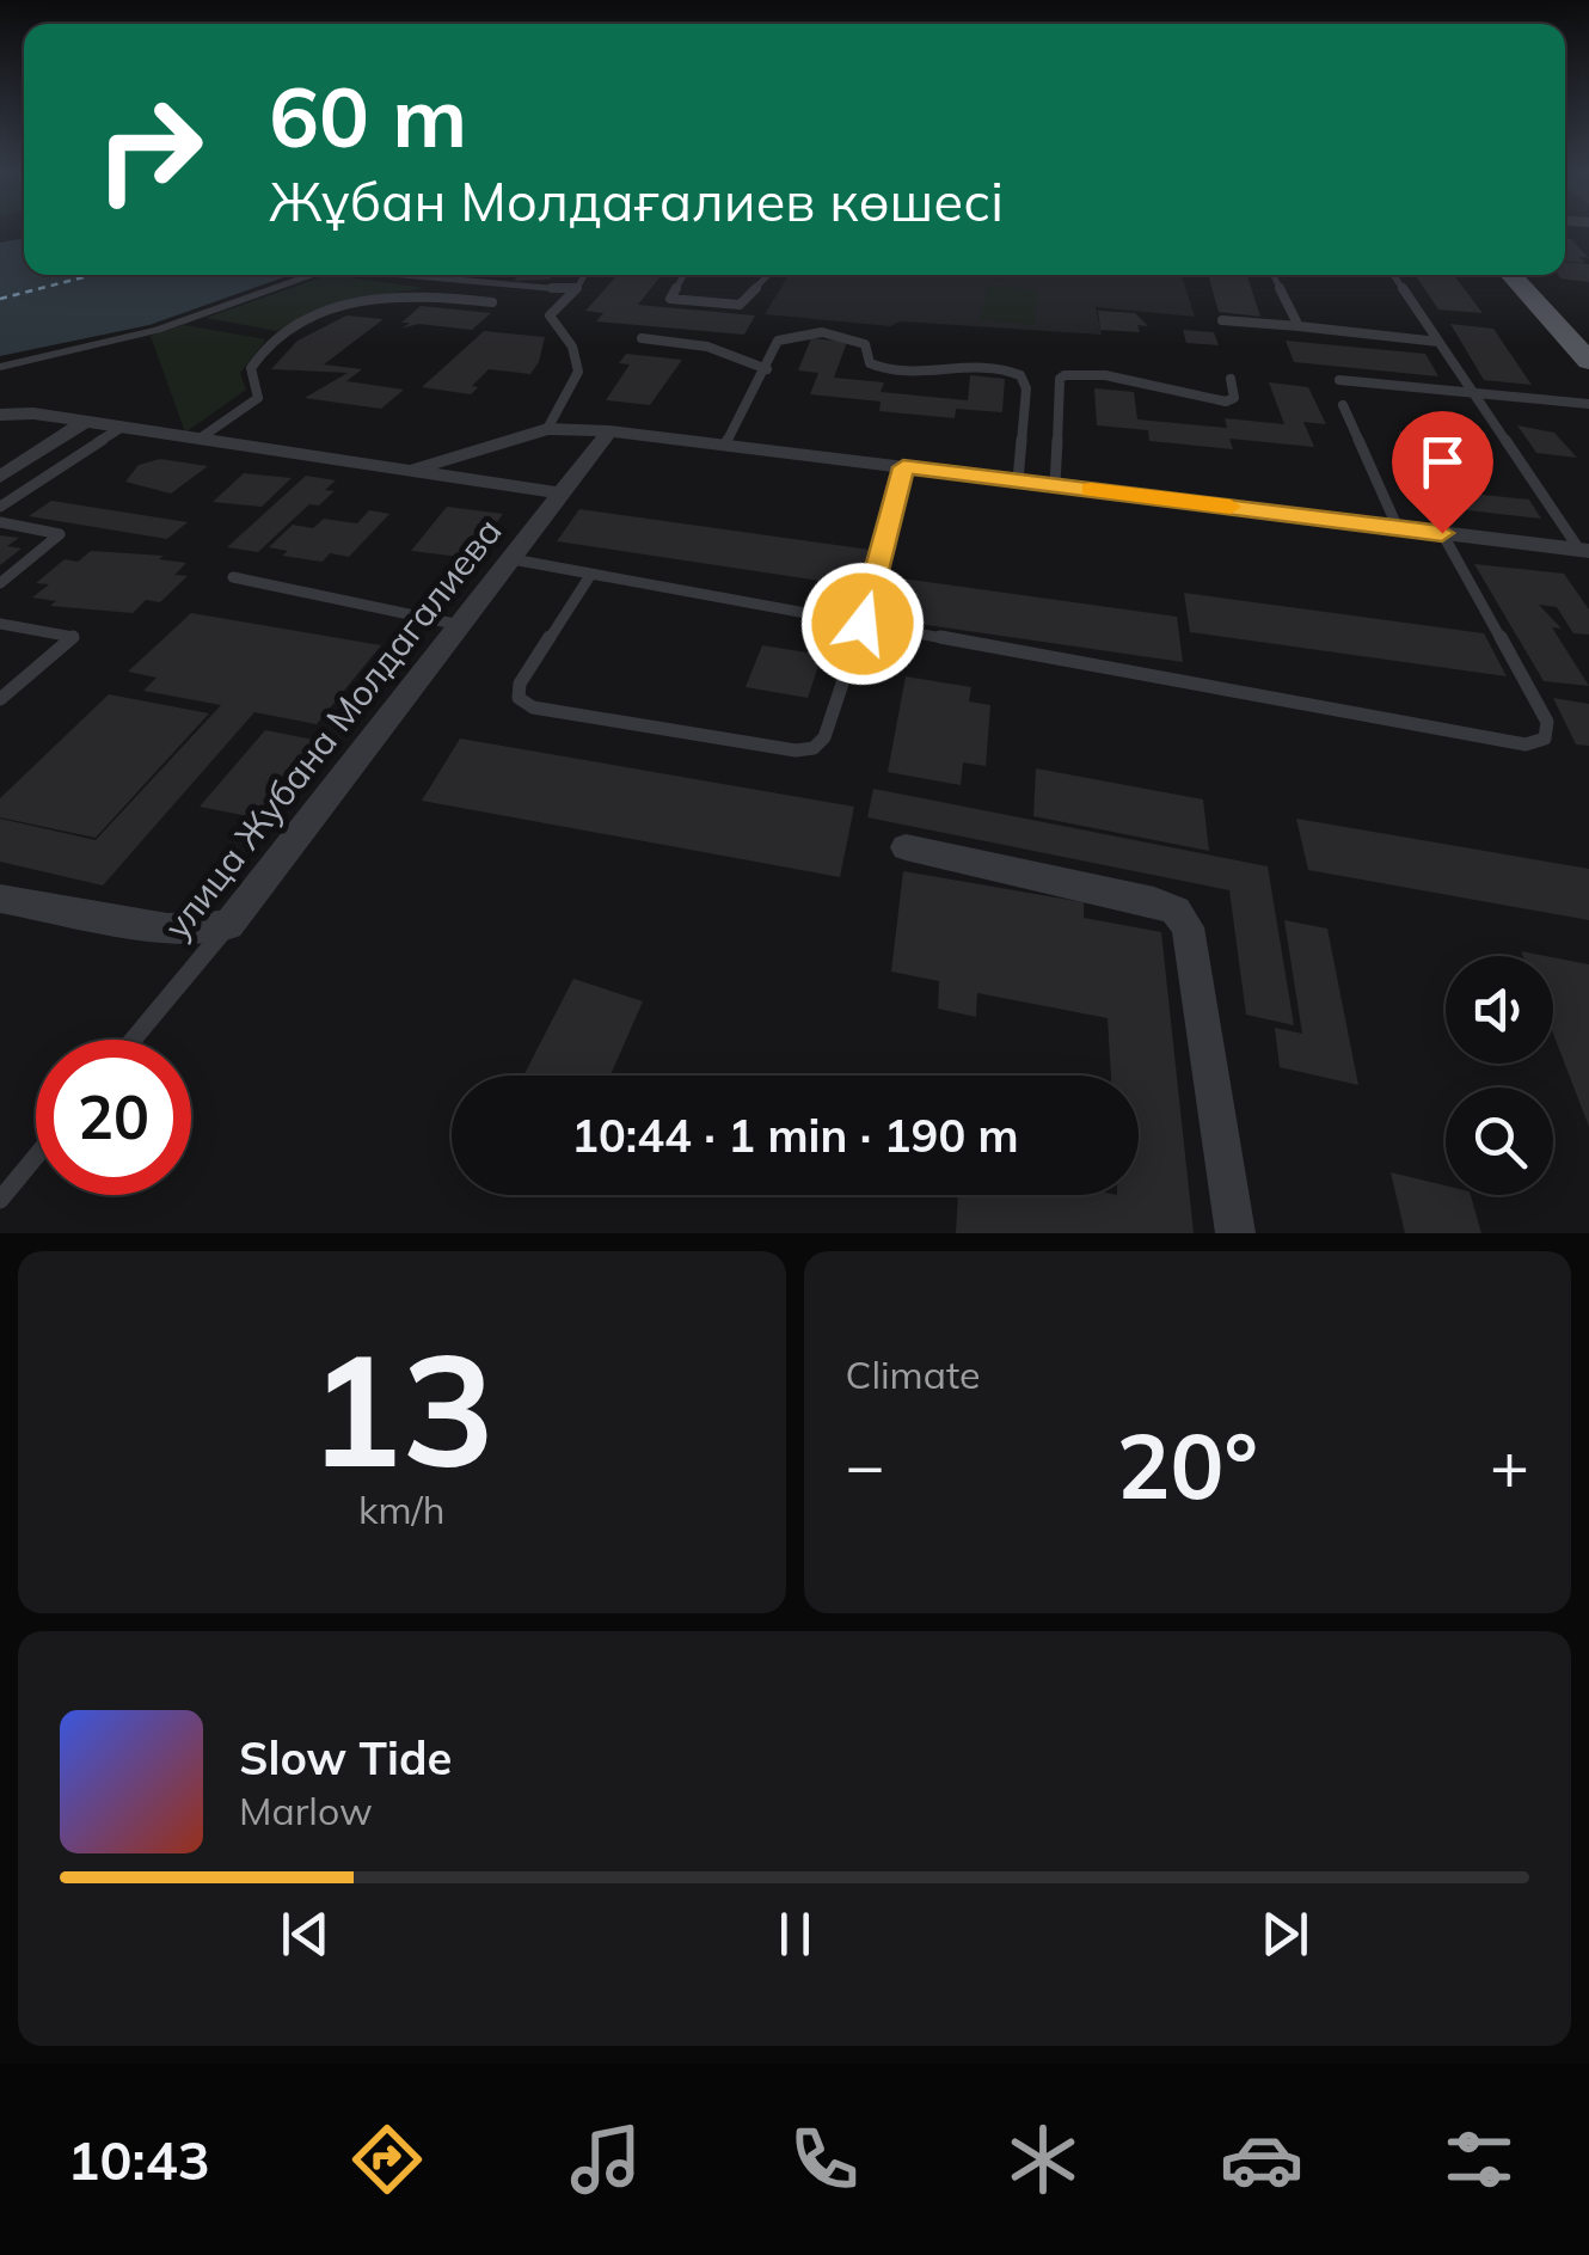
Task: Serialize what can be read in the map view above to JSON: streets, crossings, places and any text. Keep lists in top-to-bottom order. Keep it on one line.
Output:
{"streets":{"street":["улица Жубана Молдагалиева"]},"page":{"turn":["60 m","Жұбан Молдағалиев көшесі"],"limit":"20","trip":"10:44 · 1 min · 190 m","tile":[["13","km/h"],"Climate"],"heat":["−","20°","+"],"song":["Slow Tide","Marlow"],"tabs":"10:43"}}
